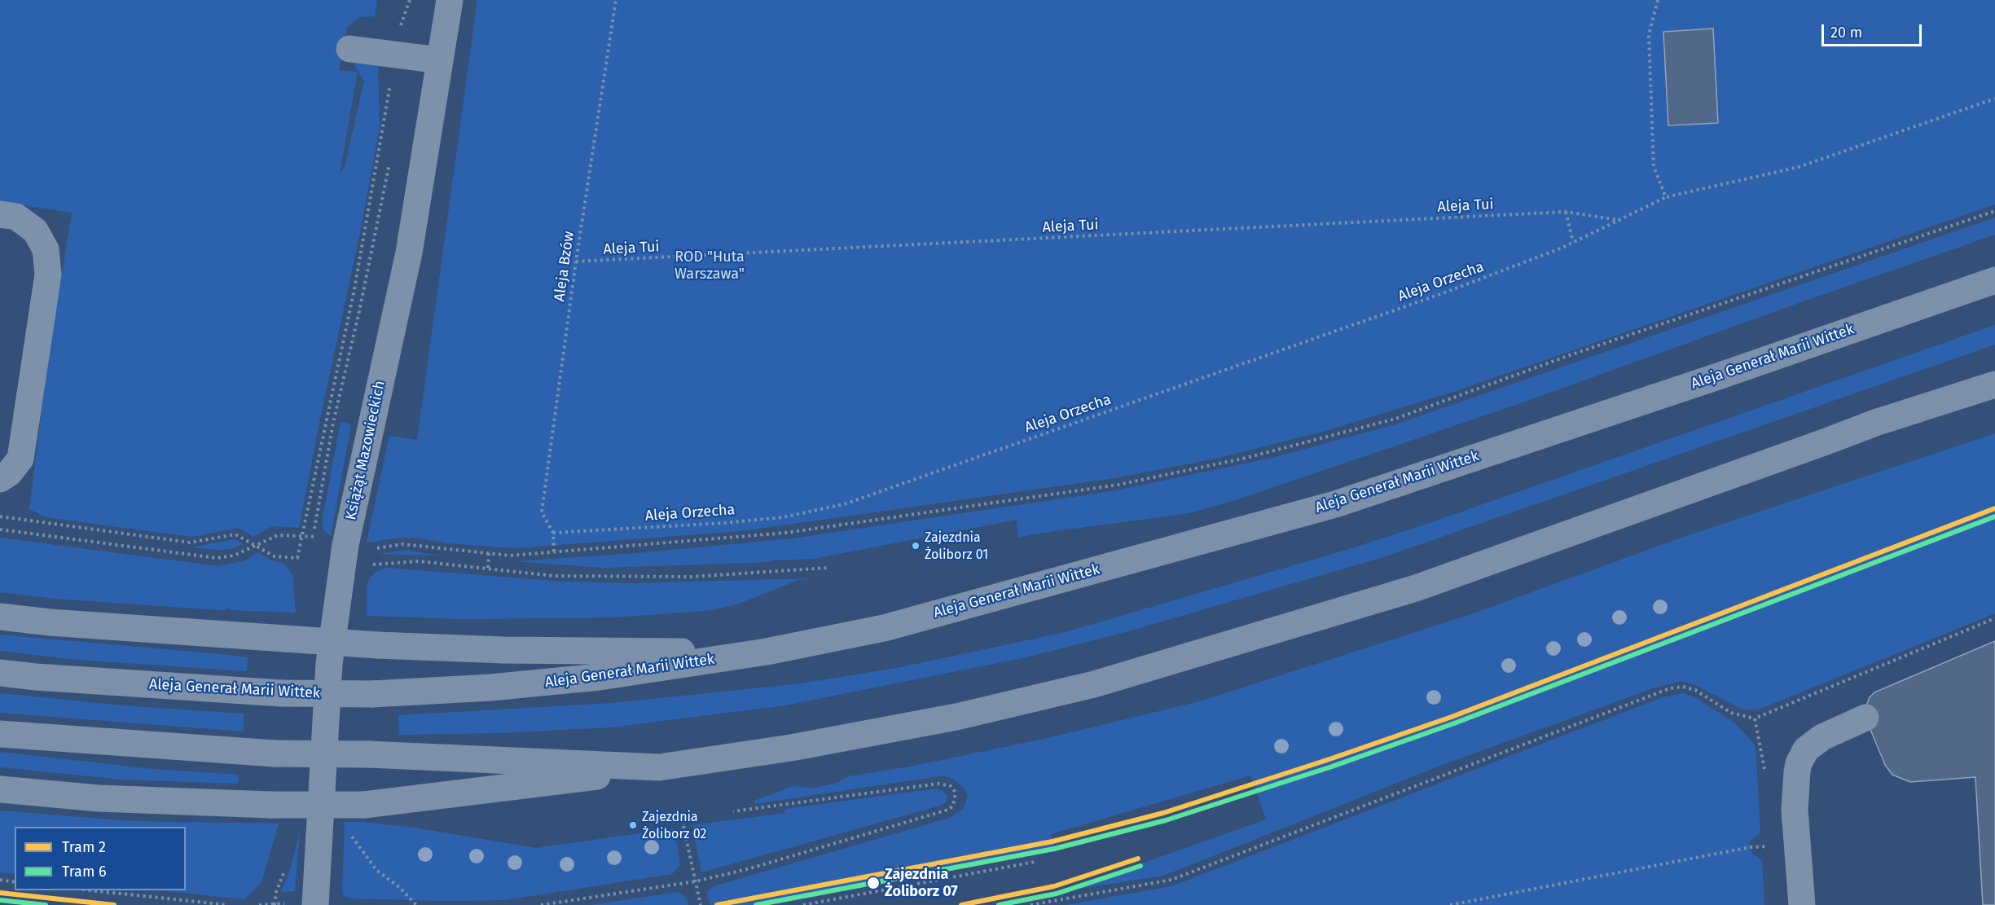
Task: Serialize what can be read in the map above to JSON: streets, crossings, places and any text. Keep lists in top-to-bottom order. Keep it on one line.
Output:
{"streets":{"main road":["Aleja Generał Marii Wittek"],"street":["Książąt Mazowieckich"],"path":["Aleja Tui","Aleja Bzów","Aleja Orzecha"]},"crossings":[["Aleja Tui","Aleja Bzów"],["Aleja Tui","Aleja Orzecha"],["Aleja Bzów","Aleja Orzecha"]],"parks":["ROD \"Huta Warszawa\""],"places":["Zajezdnia Żoliborz 01","Zajezdnia Żoliborz 02","Zajezdnia Żoliborz 07"],"lines":["tram line 2","tram line 6"],"legend":["Tram 2","Tram 6"],"scale_bar":"20 m"}
